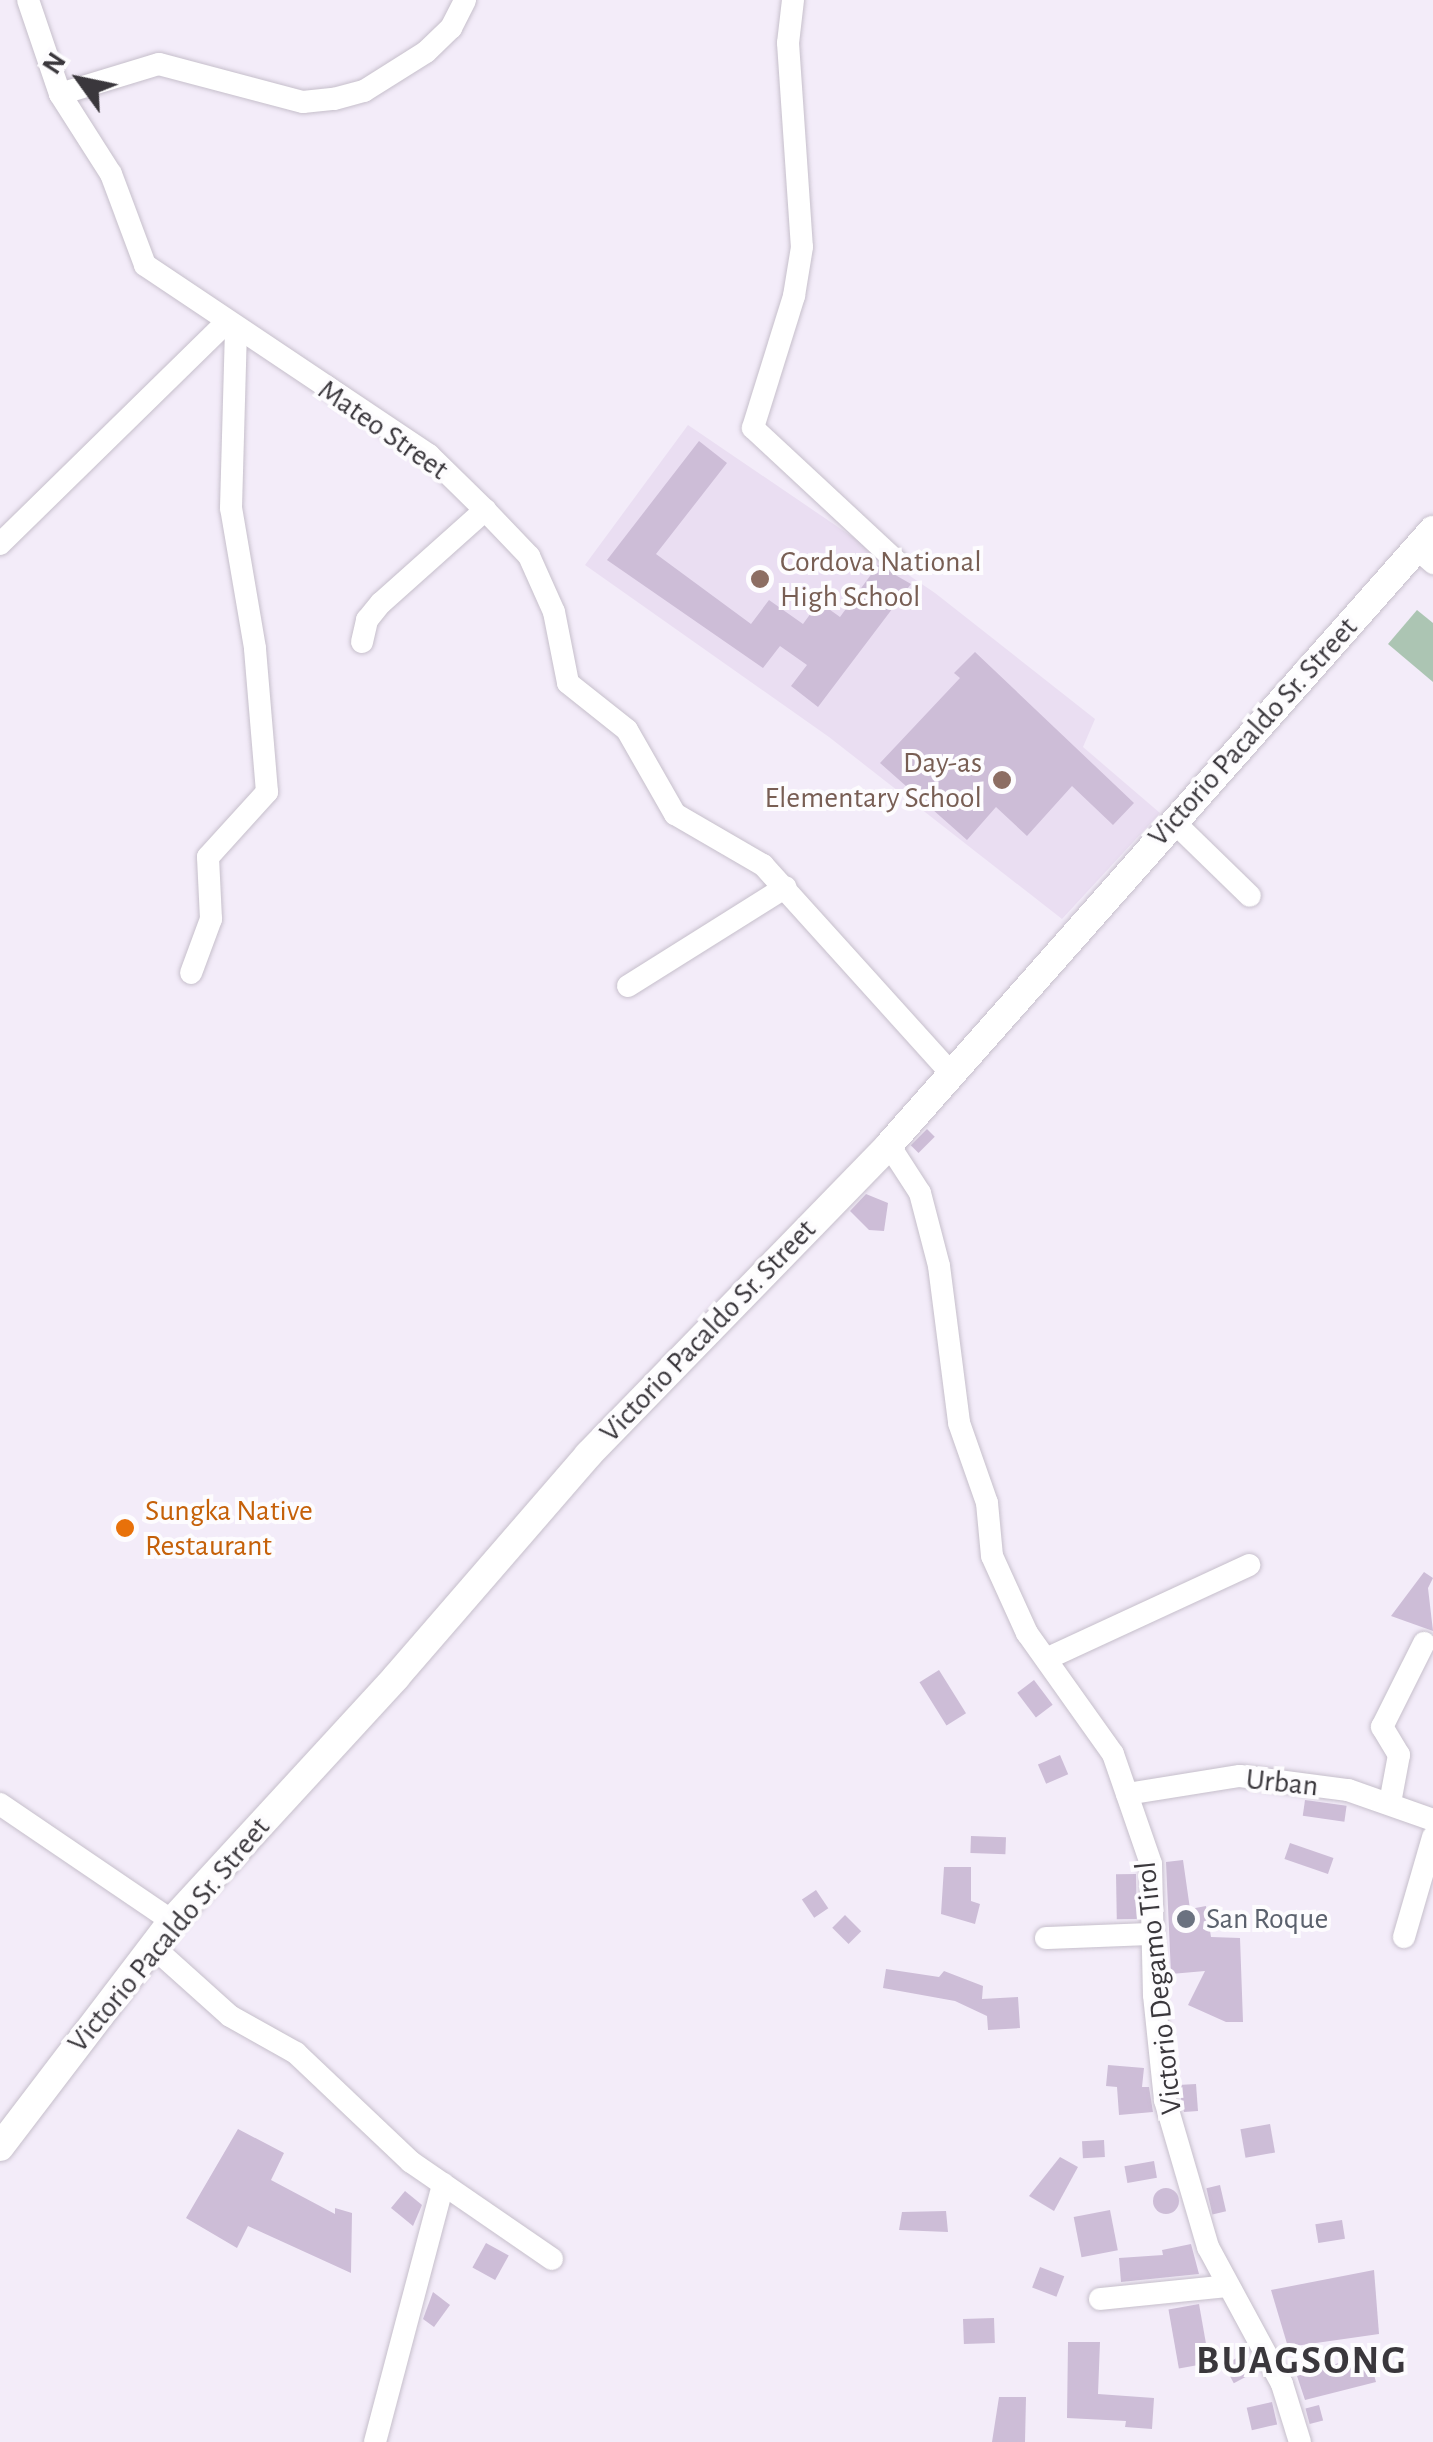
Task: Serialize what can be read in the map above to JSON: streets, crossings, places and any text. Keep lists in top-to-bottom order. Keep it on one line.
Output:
{"streets":{"street":["Mateo Street","Victorio Pacaldo Sr. Street","Urban","Victorio Degamo Tirol"]},"crossings":[["Mateo Street","Victorio Pacaldo Sr. Street"],["Victorio Pacaldo Sr. Street","Victorio Degamo Tirol"],["Urban","Victorio Degamo Tirol"]],"districts":["BUAGSONG"],"places":["Cordova National High School","Day-as Elementary School","Sungka Native Restaurant","San Roque"],"north":"top left"}
